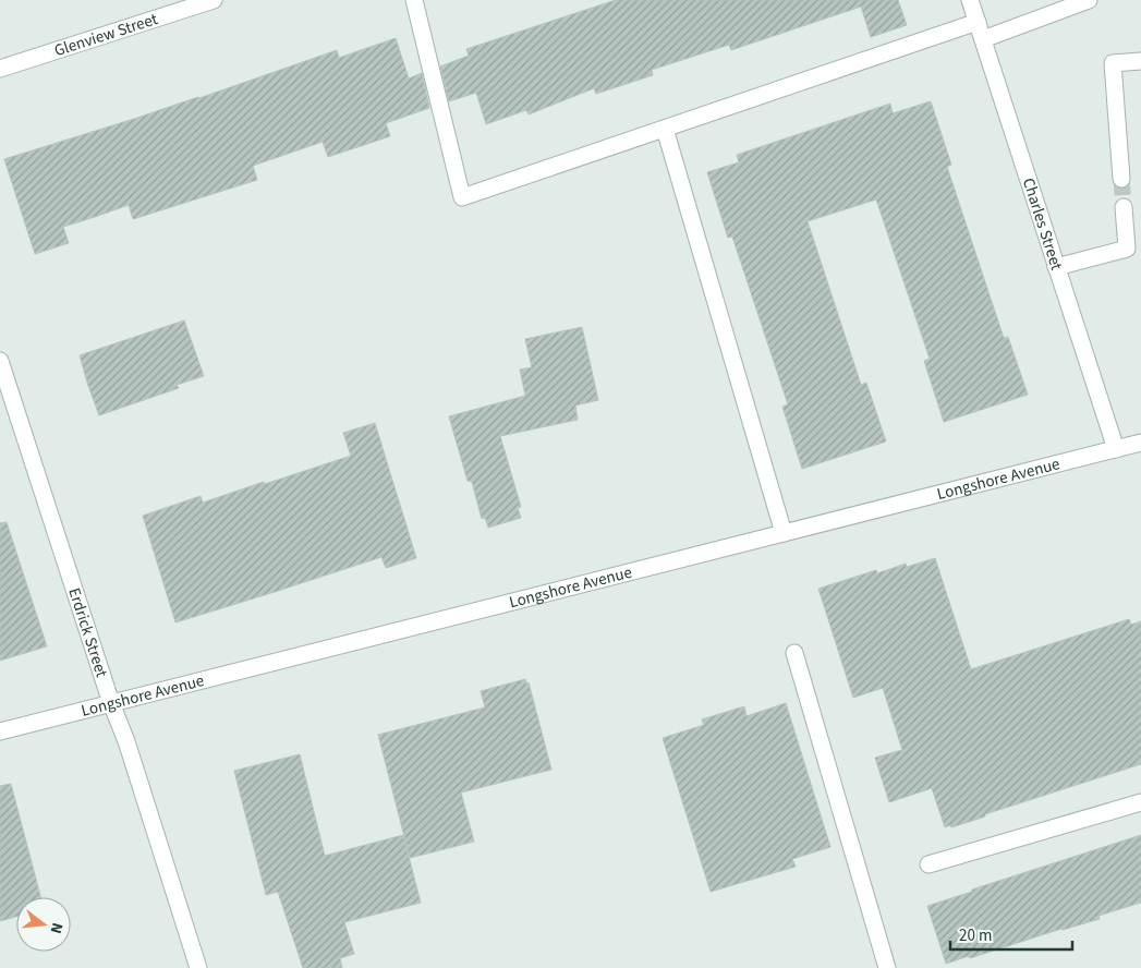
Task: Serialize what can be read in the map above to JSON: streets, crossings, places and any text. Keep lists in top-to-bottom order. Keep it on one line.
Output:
{"streets":{"street":["Glenview Street","Charles Street","Longshore Avenue","Erdrick Street"]},"crossings":[["Charles Street","Longshore Avenue"],["Longshore Avenue","Erdrick Street"]],"scale_bar":"20 m","north":"right"}
